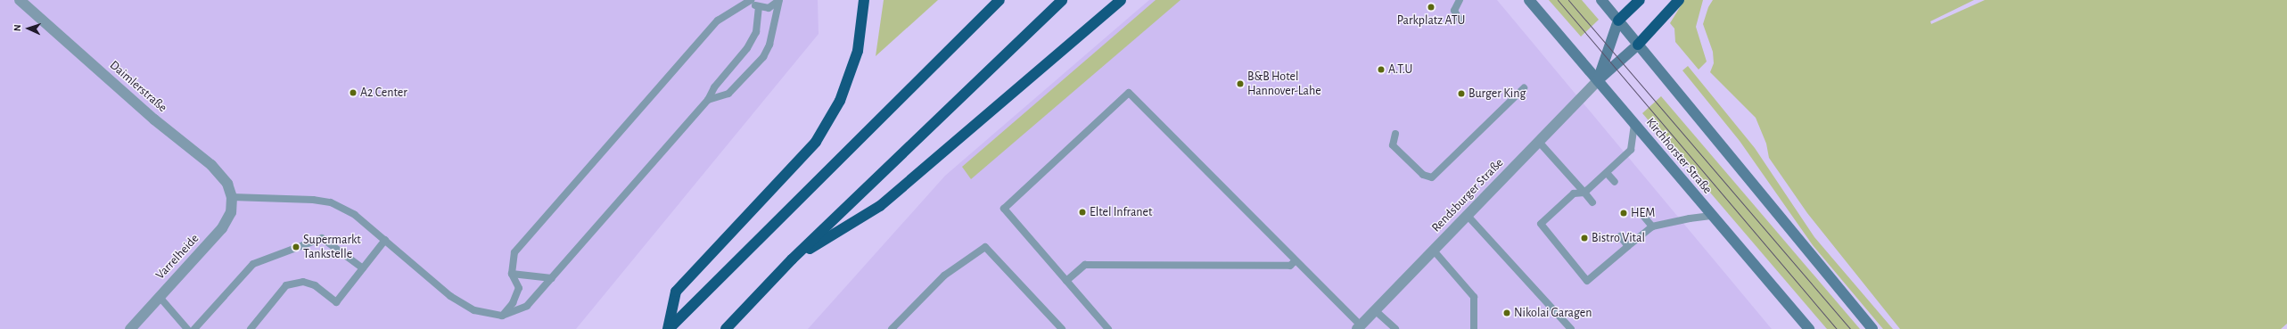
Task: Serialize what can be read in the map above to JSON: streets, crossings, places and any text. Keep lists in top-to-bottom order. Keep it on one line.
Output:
{"streets":{"main road":["Kirchhorster Straße"],"street":["Daimlerstraße","Rendsburger Straße","Varrelheide"]},"crossings":[["Daimlerstraße","Varrelheide"],["Kirchhorster Straße","Rendsburger Straße"]],"places":["Parkplatz ATU","A.T.U","B&B Hotel Hannover-Lahe","A2 Center","Burger King","Eltel Infranet","HEM","Bistro Vital","Supermarkt Tankstelle","Nikolai Garagen"],"north":"left"}
